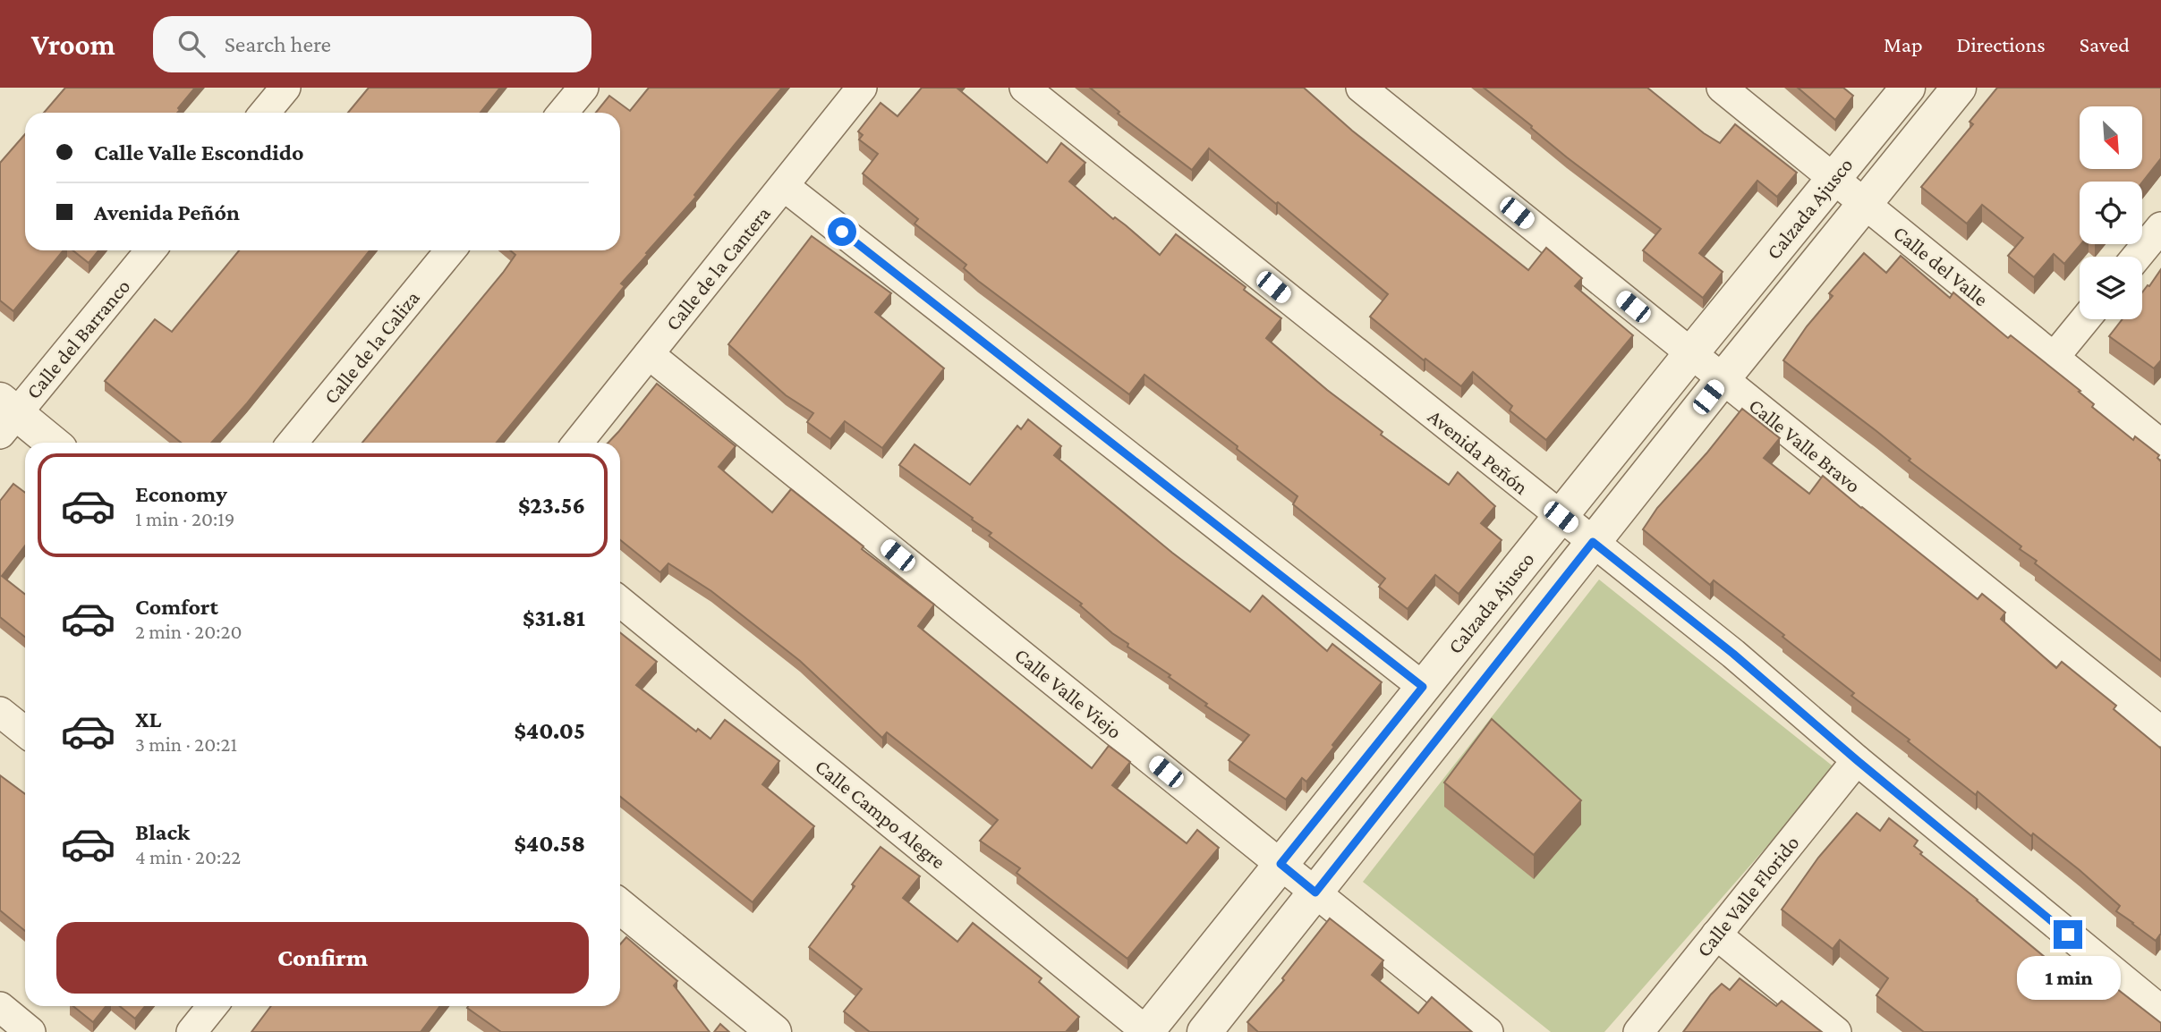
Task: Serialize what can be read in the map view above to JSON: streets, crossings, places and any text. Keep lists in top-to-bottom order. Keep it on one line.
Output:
{"streets":{"street":["Calzada Ajusco","Calle del Valle","Calle de la Cantera","Calle del Barranco","Calle de la Caliza","Calle Valle Bravo","Avenida Peñón","Calle Valle Viejo","Calle Campo Alegre","Calle Valle Florido"]},"crossings":[["Calzada Ajusco","Calle del Valle"],["Calzada Ajusco","Calle Valle Bravo"],["Calzada Ajusco","Avenida Peñón"],["Calzada Ajusco","Calle Valle Viejo"],["Calzada Ajusco","Calle Campo Alegre"],["Calle de la Cantera","Calle Valle Viejo"],["Avenida Peñón","Calle Valle Florido"]],"north":"bottom right","page":{"header":"Vroom","search":"Search here","nav":["Map","Directions","Saved"],"banner":["Calle Valle Escondido","Avenida Peñón"],"list":[{"name":"Economy","note":"1 min · 20:19","value":"$23.56"},{"name":"Comfort","note":"2 min · 20:20","value":"$31.81"},{"name":"XL","note":"3 min · 20:21","value":"$40.05"},{"name":"Black","note":"4 min · 20:22","value":"$40.58"}],"buttons":"Confirm","bubble":"1 min"}}
